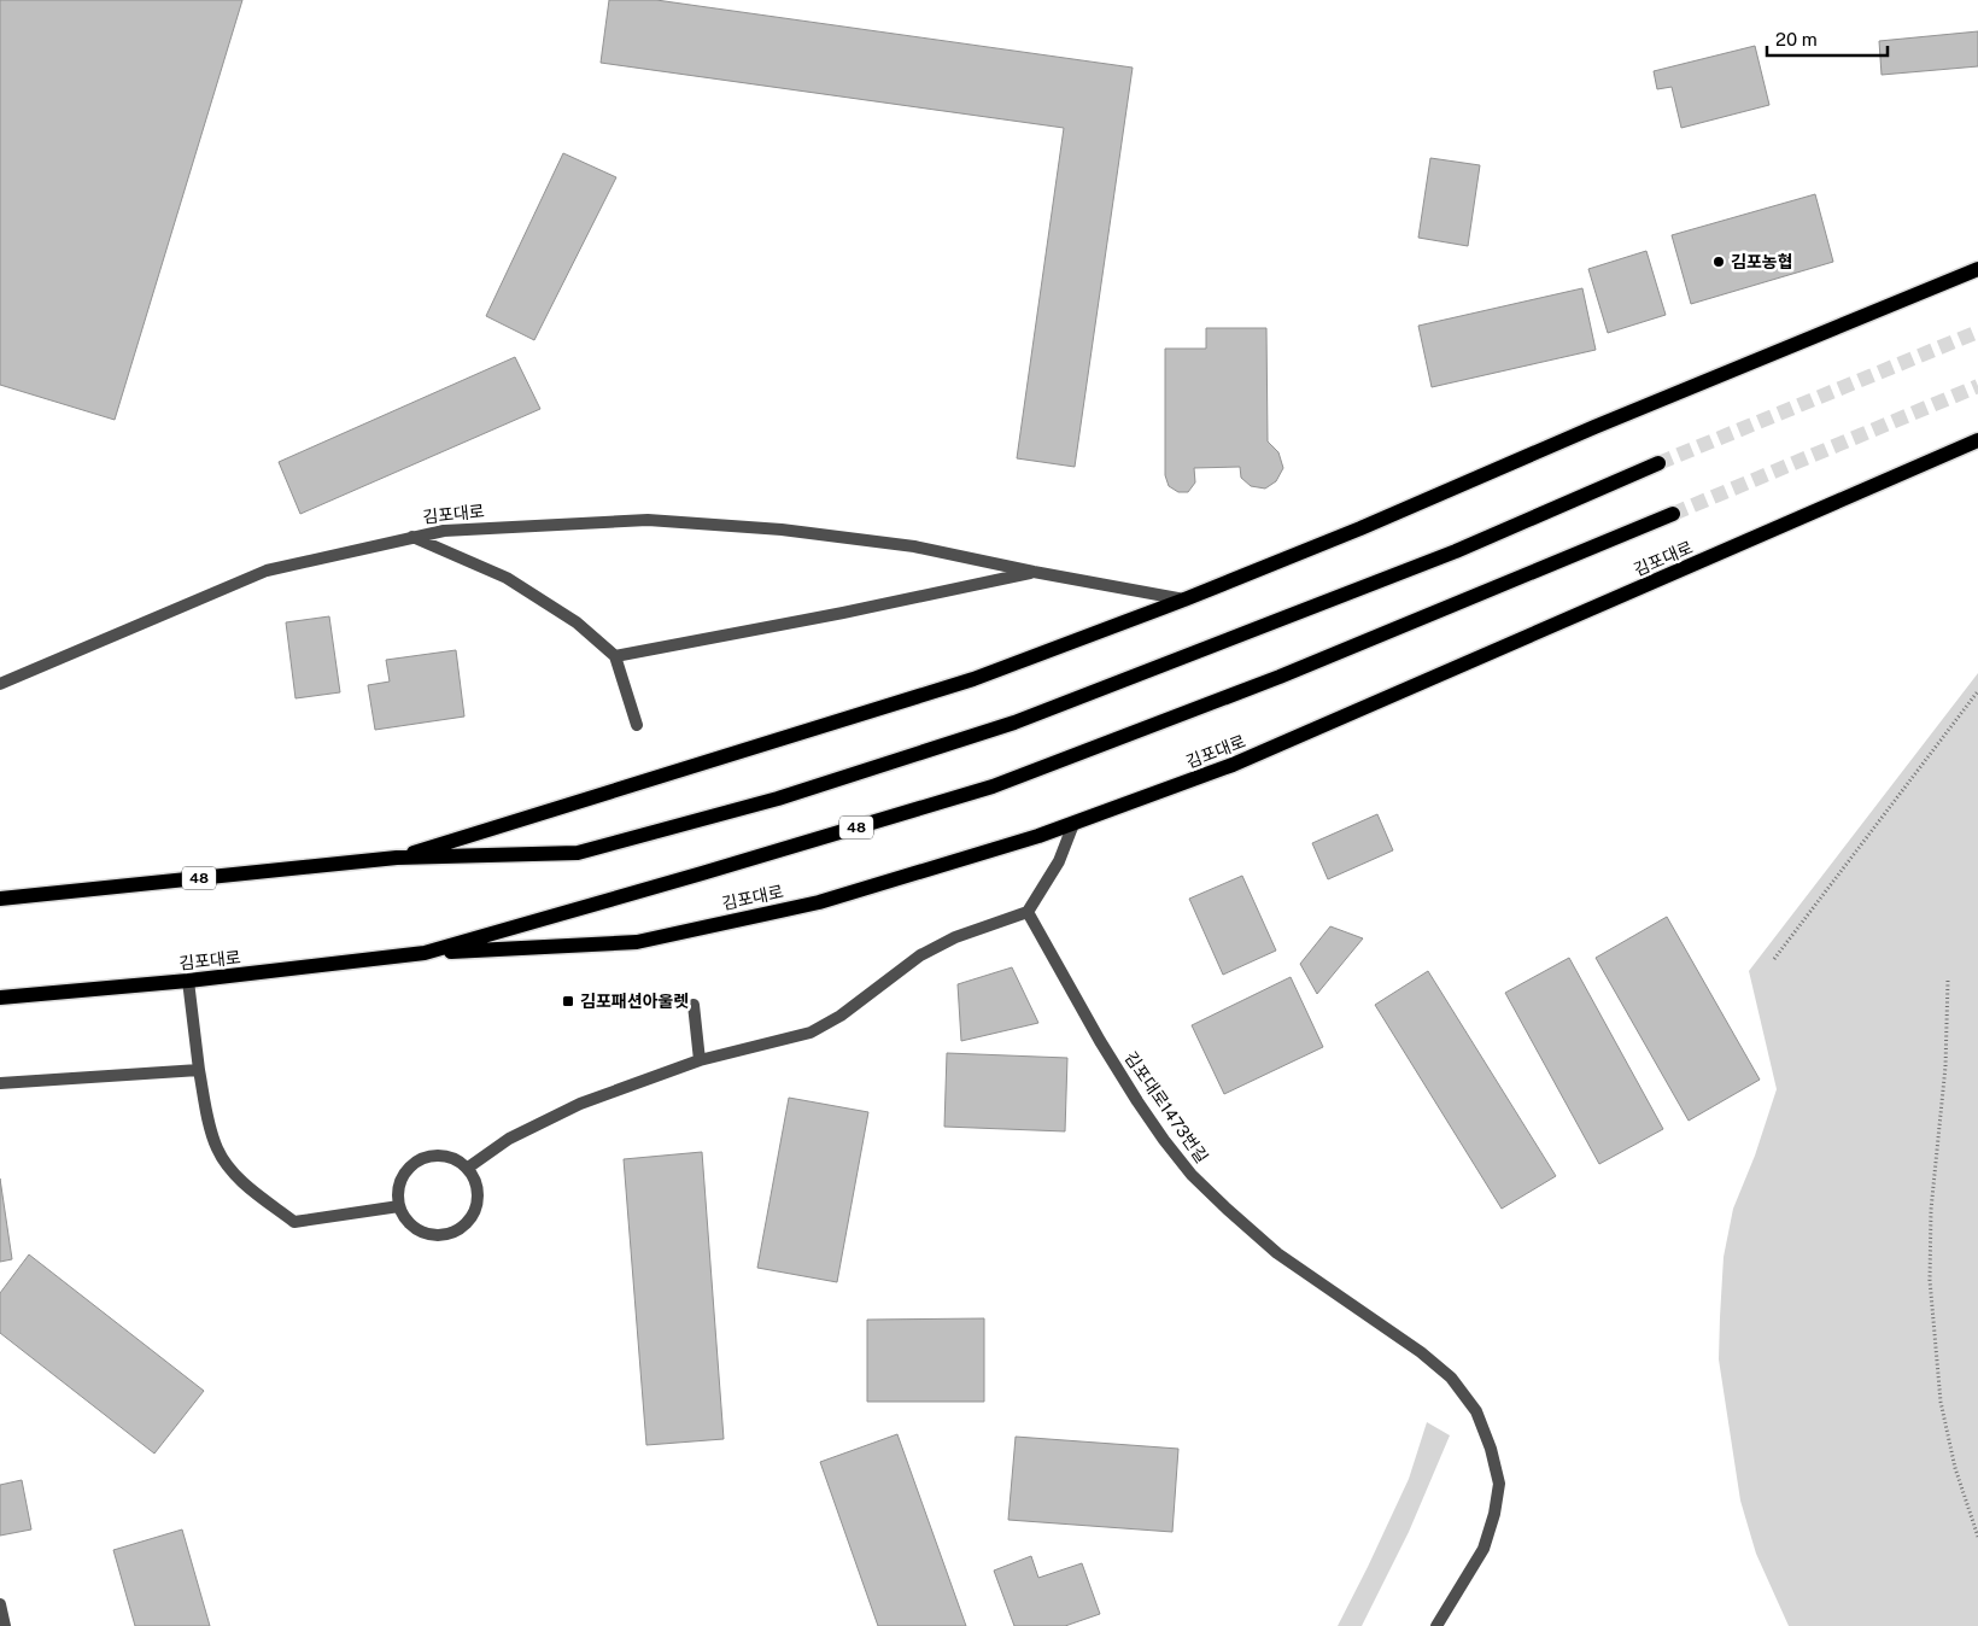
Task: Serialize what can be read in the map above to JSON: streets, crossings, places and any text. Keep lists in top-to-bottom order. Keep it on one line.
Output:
{"streets":{"main road":["김포대로","48"],"lane":["김포대로1473번길"]},"crossings":[["김포대로","48"]],"places":{"other":["김포농협"],"transit":["김포패션아울렛"]},"scale_bar":"20 m"}
